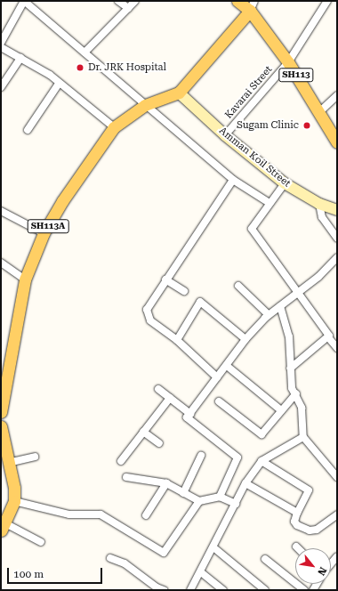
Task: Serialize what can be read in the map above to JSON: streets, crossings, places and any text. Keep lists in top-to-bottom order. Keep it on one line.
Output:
{"streets":{"main road":["SH113","SH113A"],"street":["Kavarai Street","Amman Koil Street"]},"crossings":[["SH113","Kavarai Street"],["SH113","SH113A"],["Kavarai Street","Amman Koil Street"],["Amman Koil Street","SH113A"]],"places":["Dr. JRK Hospital","Sugam Clinic"],"scale_bar":"100 m","north":"bottom right"}
